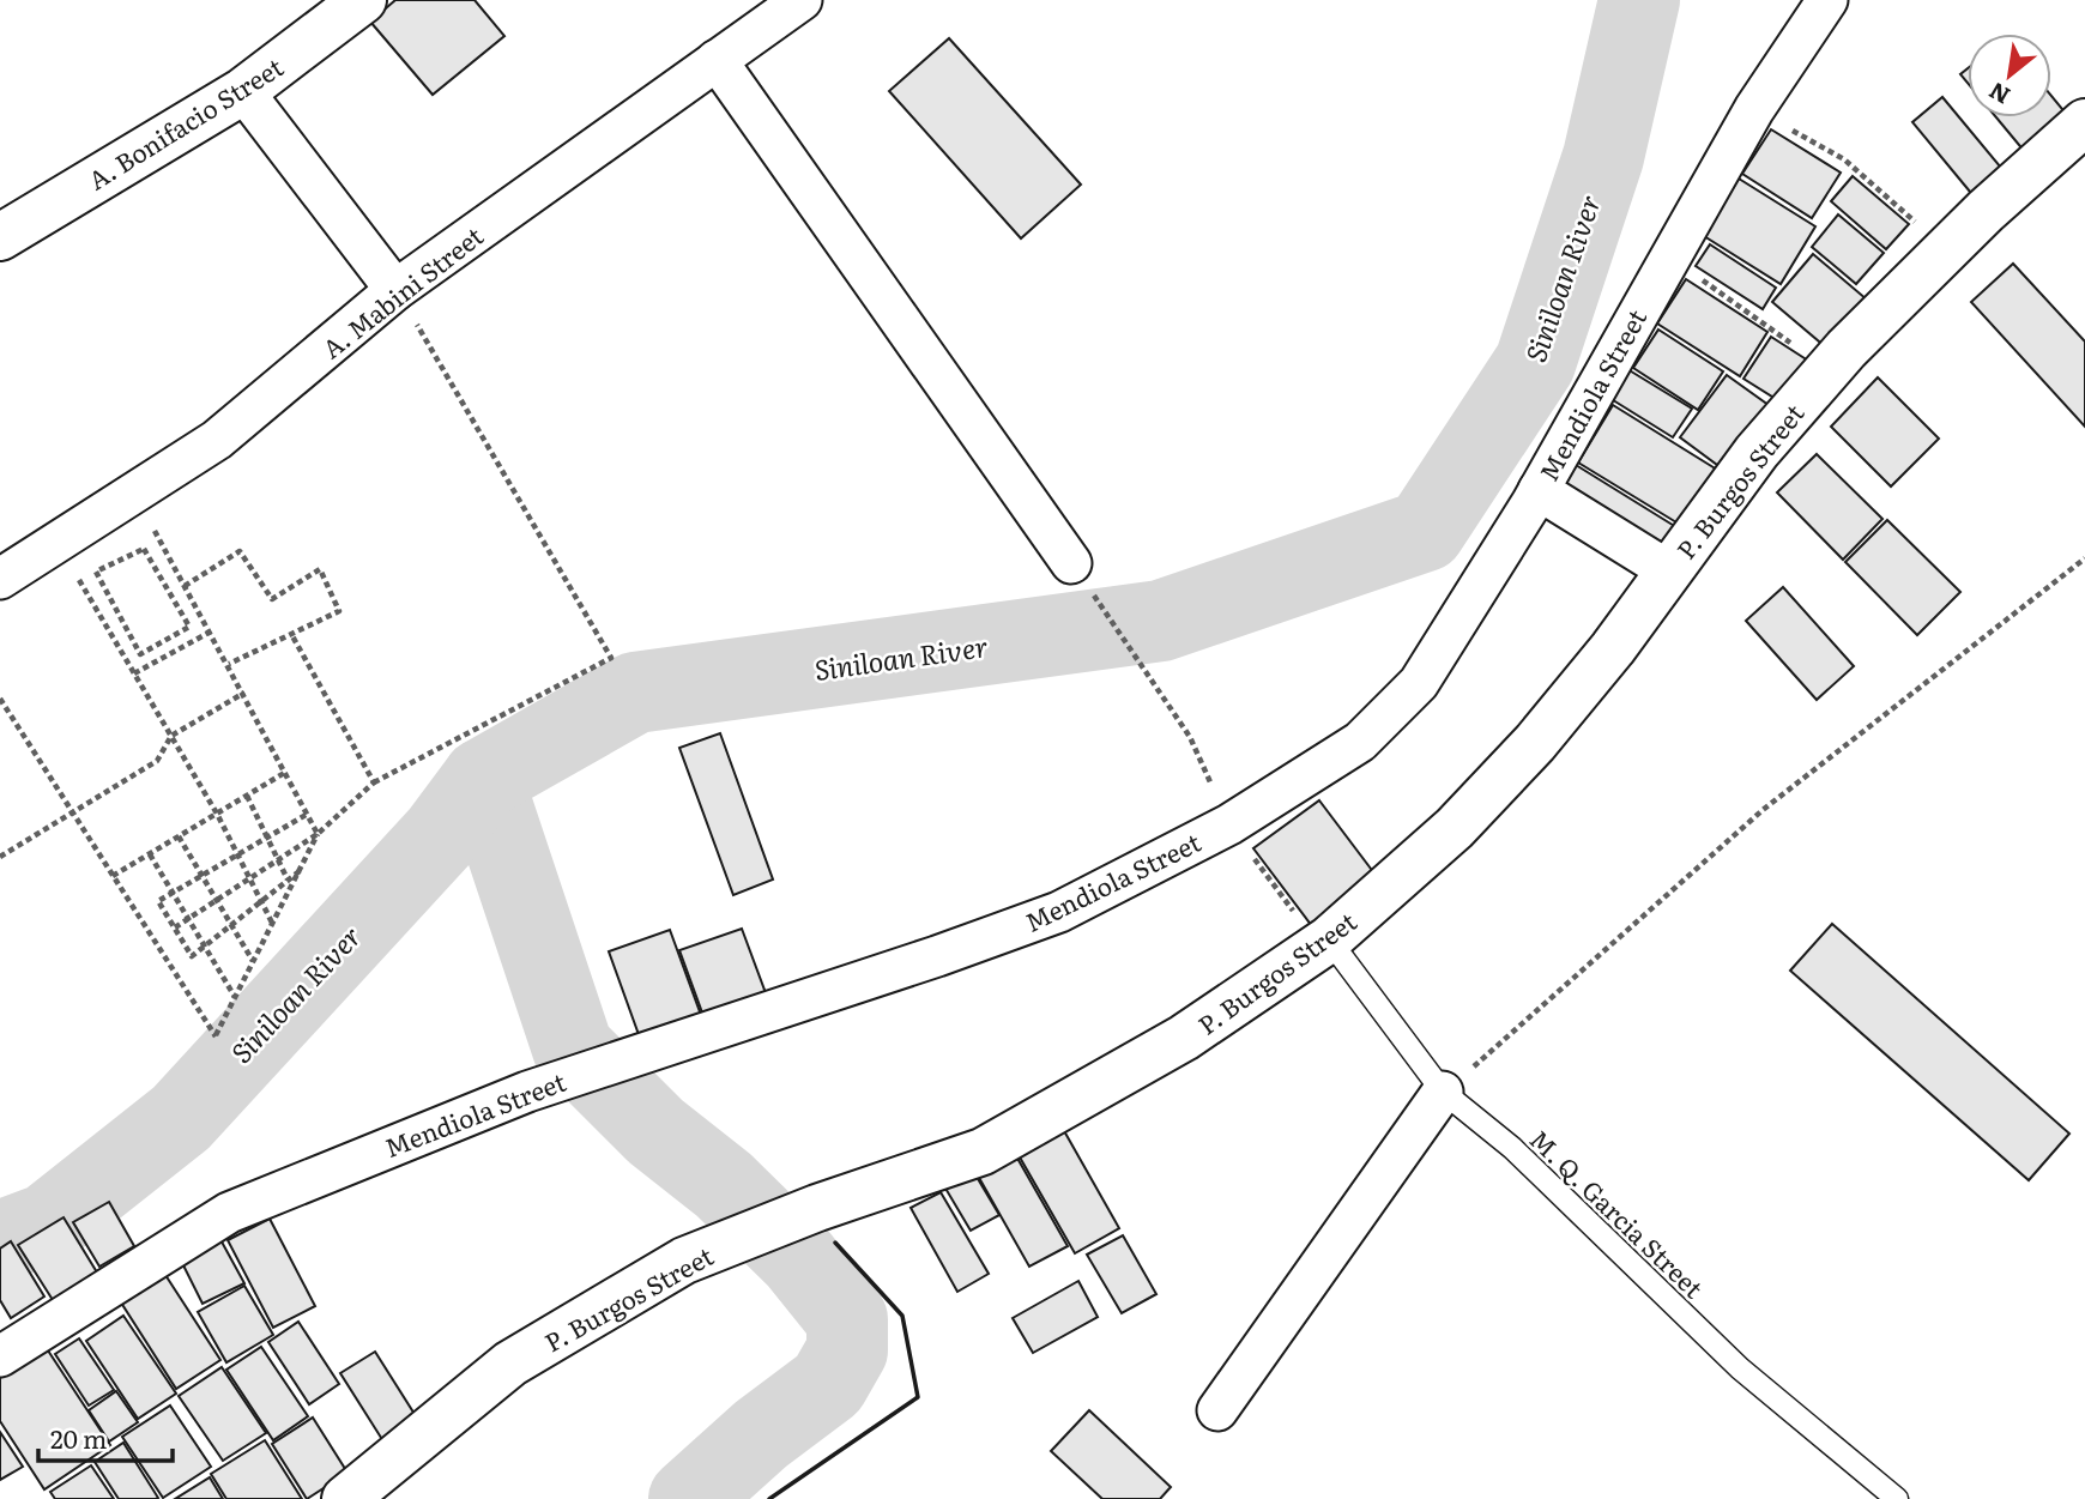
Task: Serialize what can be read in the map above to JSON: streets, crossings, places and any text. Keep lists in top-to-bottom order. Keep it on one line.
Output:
{"streets":{"main road":["A. Bonifacio Street","P. Burgos Street"],"street":["A. Mabini Street","Mendiola Street"],"lane":["M. Q. Garcia Street"]},"crossings":[["P. Burgos Street","M. Q. Garcia Street"]],"water":["Siniloan River"],"scale_bar":"20 m","north":"bottom left"}
